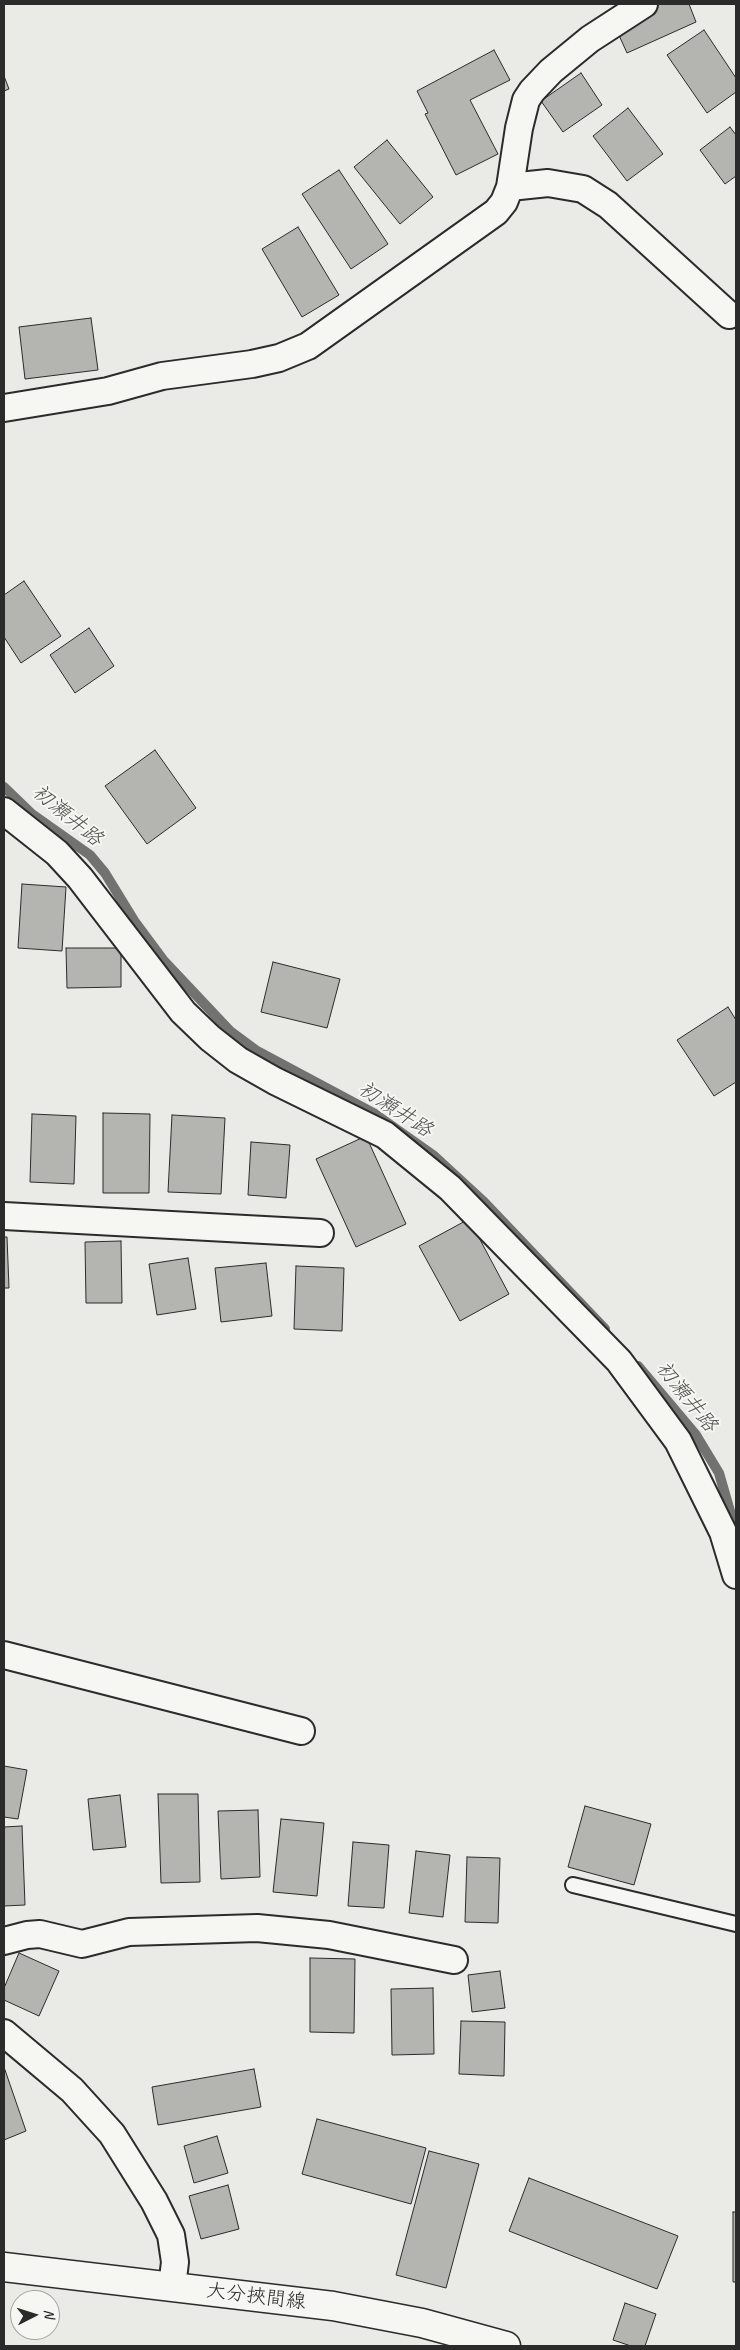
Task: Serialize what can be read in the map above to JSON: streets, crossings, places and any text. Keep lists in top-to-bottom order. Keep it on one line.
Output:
{"streets":{"main road":["大分挾間線"]},"water":["初瀬井路"],"north":"right"}
